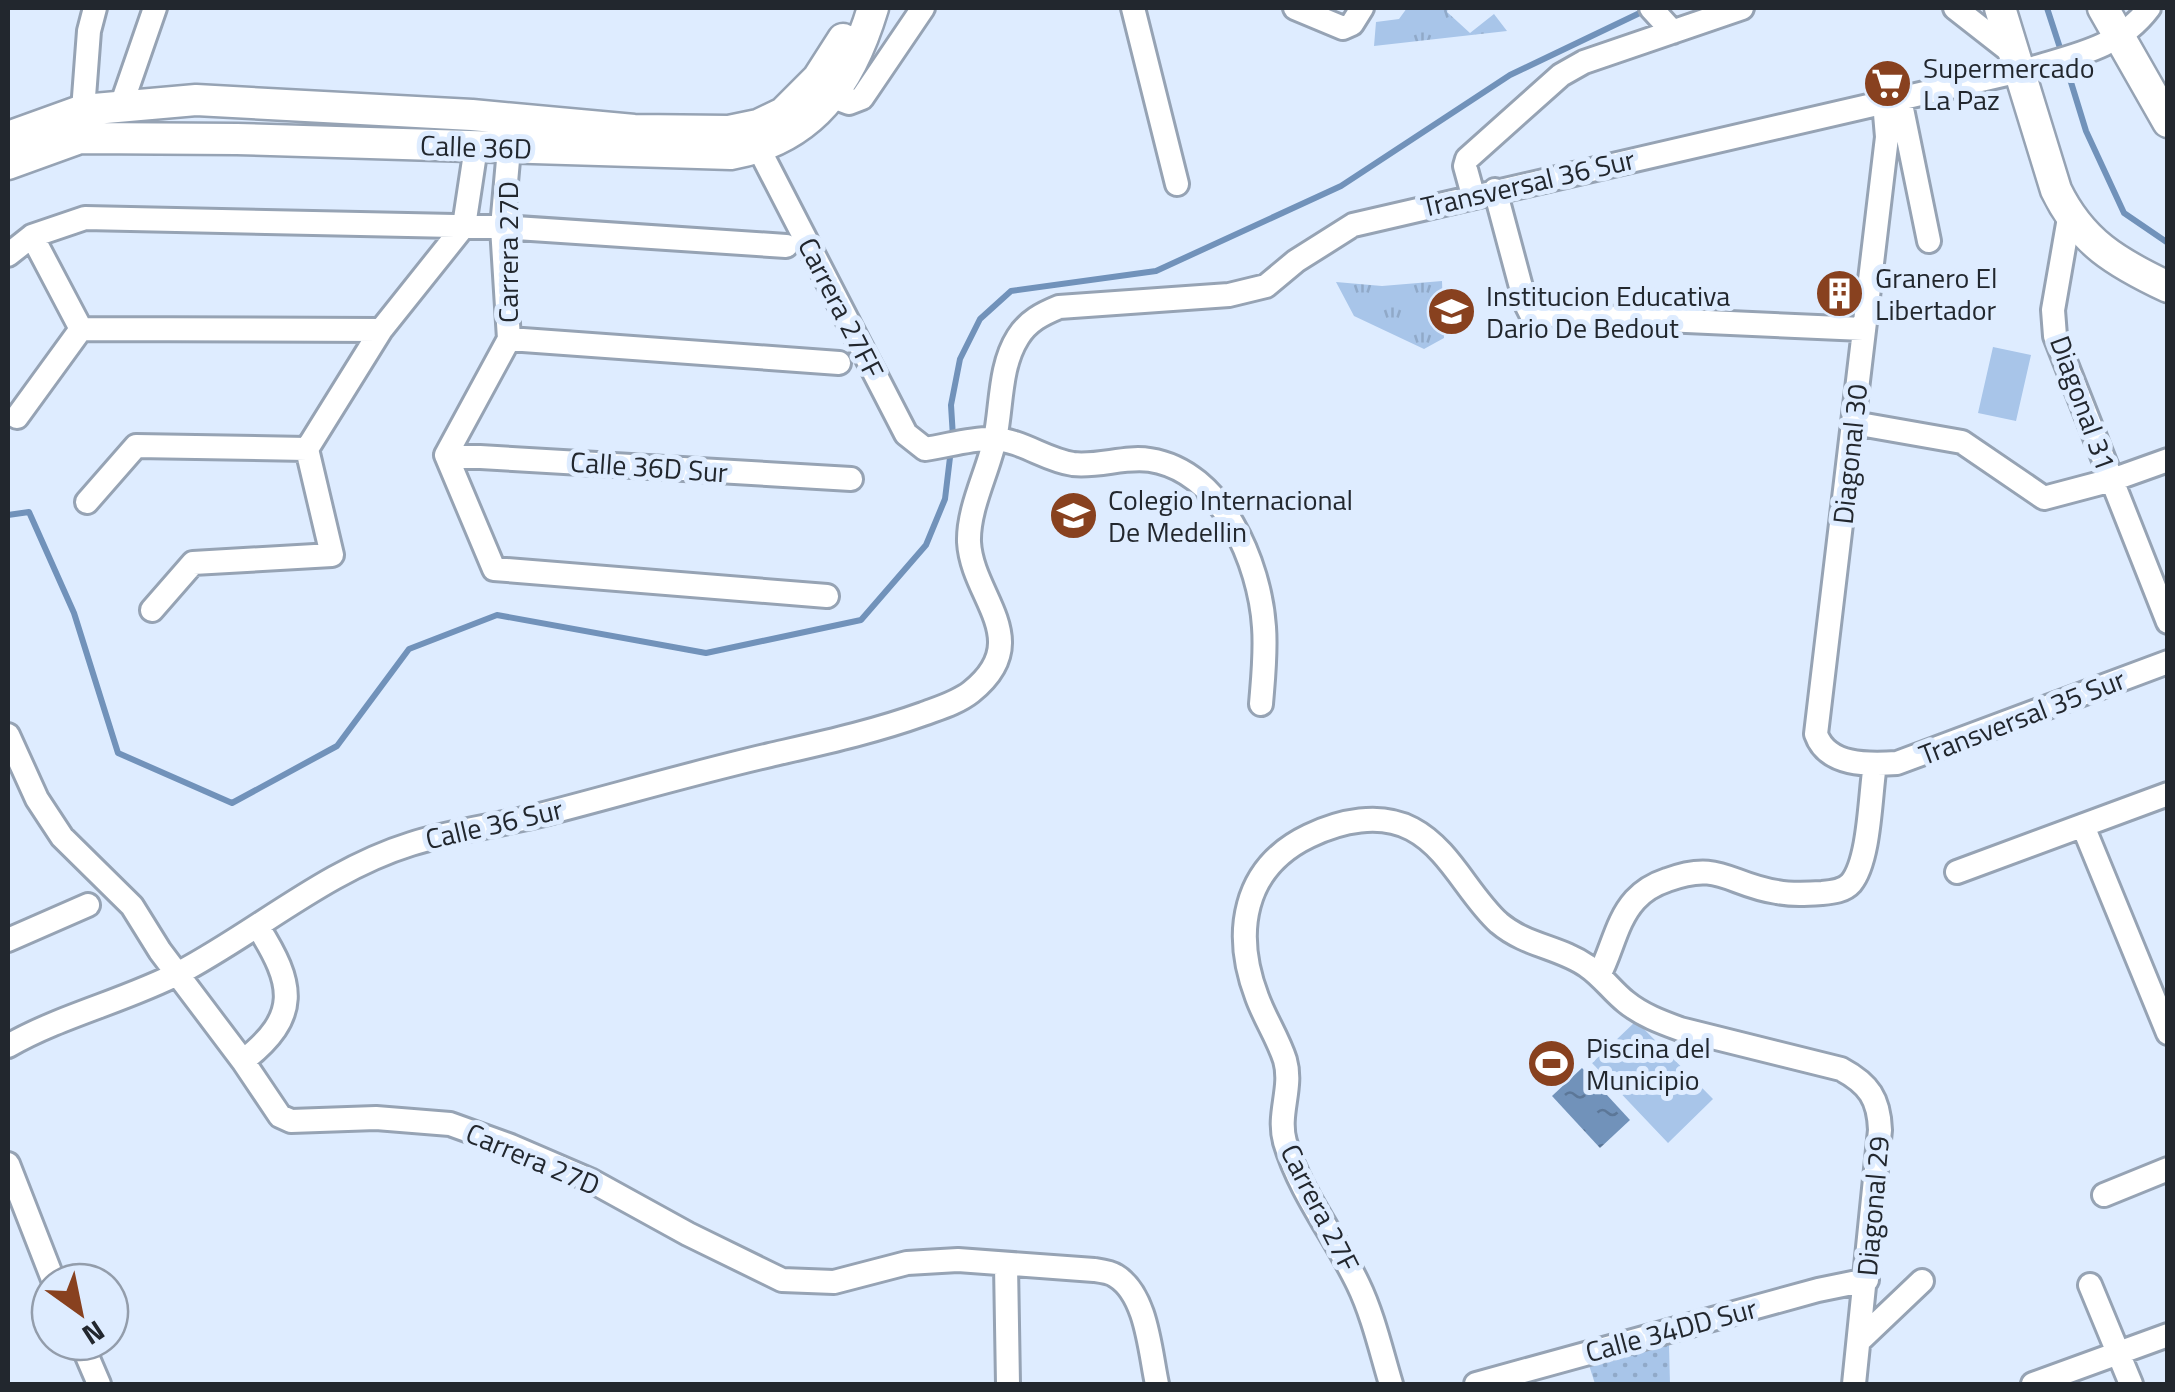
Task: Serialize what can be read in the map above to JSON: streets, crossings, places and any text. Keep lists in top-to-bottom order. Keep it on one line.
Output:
{"streets":{"main road":["Calle 36D"],"street":["Transversal 36 Sur","Carrera 27D","Carrera 27FF","Diagonal 31","Diagonal 30","Calle 36D Sur","Transversal 35 Sur","Calle 36 Sur","Diagonal 29","Carrera 27F","Calle 34DD Sur"]},"crossings":[["Calle 36D","Carrera 27D"],["Calle 36D","Carrera 27FF"],["Transversal 36 Sur","Carrera 27FF"],["Transversal 36 Sur","Diagonal 30"],["Transversal 36 Sur","Calle 36 Sur"],["Carrera 27D","Calle 36D Sur"],["Carrera 27D","Calle 36 Sur"],["Carrera 27FF","Calle 36 Sur"],["Diagonal 30","Transversal 35 Sur"],["Diagonal 29","Carrera 27F"],["Diagonal 29","Calle 34DD Sur"]],"places":{"supermarket":["Supermercado La Paz"],"building":["Granero El Libertador"],"school or university":["Institucion Educativa Dario De Bedout","Colegio Internacional De Medellin"],"sports":["Piscina del Municipio"]},"north":"bottom right"}
